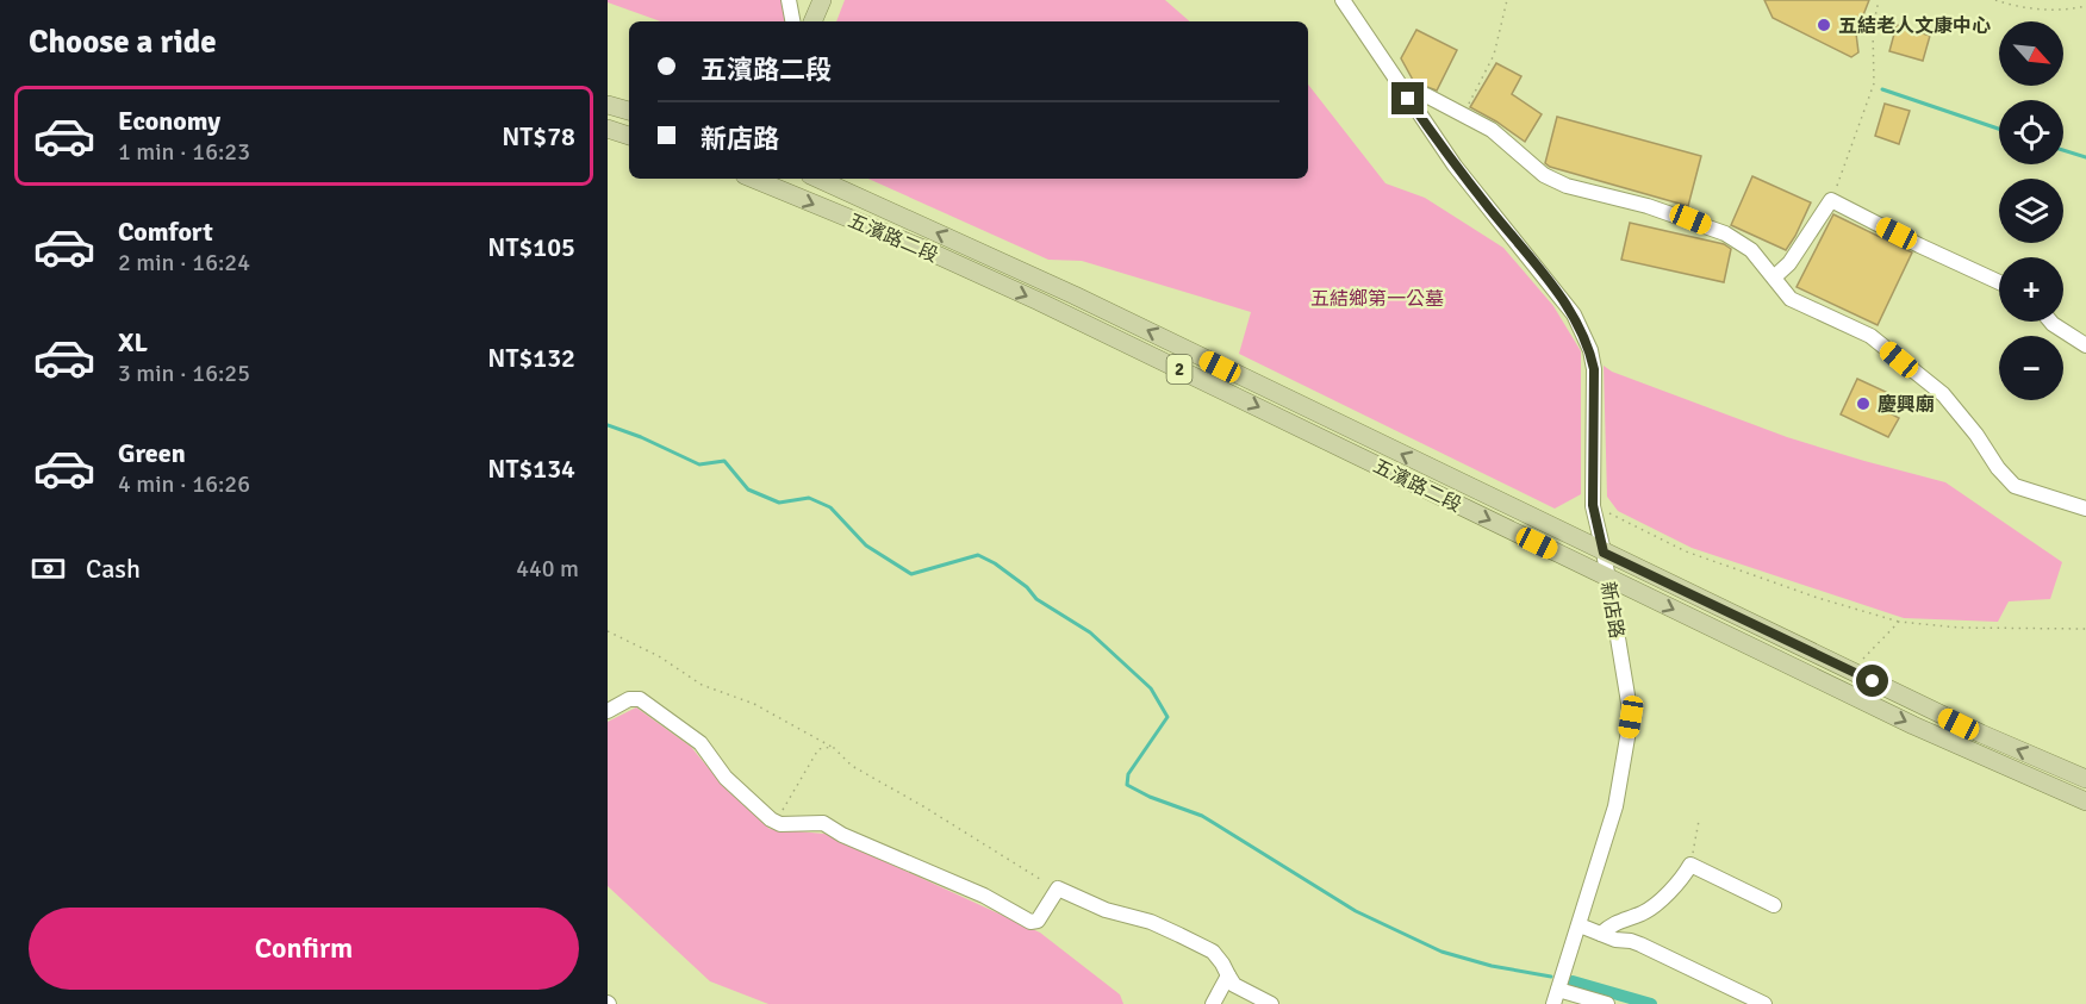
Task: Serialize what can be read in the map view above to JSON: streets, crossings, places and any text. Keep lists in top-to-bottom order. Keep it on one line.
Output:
{"streets":{"main road":["五濱路二段","2"],"street":["新店路"]},"crossings":[["五濱路二段","新店路"]],"parks":["五結鄉第一公墓"],"places":["五結老人文康中心","慶興廟"],"north":"bottom right","page":{"heading":"Choose a ride","map_buttons":["+","−"],"banner":["五濱路二段","新店路"],"list":[{"name":"Economy","note":"1 min · 16:23","value":"NT$78"},{"name":"Comfort","note":"2 min · 16:24","value":"NT$105"},{"name":"XL","note":"3 min · 16:25","value":"NT$132"},{"name":"Green","note":"4 min · 16:26","value":"NT$134"}],"pay":["Cash","440 m"],"buttons":"Confirm"}}
